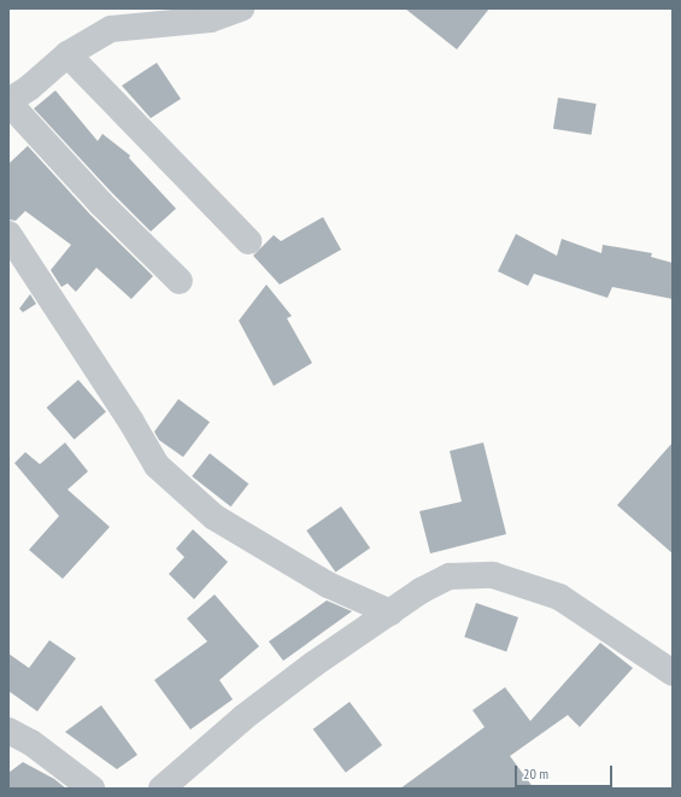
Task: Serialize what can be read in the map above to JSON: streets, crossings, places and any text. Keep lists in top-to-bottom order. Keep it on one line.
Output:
{"scale_bar":"20 m"}
